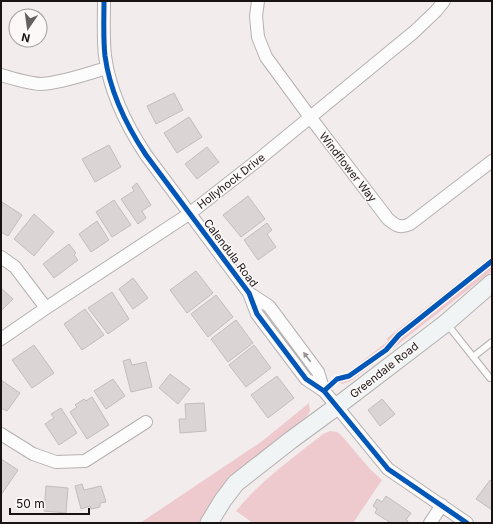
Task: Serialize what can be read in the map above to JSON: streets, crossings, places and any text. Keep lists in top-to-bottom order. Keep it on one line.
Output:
{"streets":{"street":["Windflower Way","Hollyhock Drive","Calendula Road","Greendale Road"]},"crossings":[["Windflower Way","Hollyhock Drive"],["Hollyhock Drive","Calendula Road"],["Calendula Road","Greendale Road"]],"scale_bar":"50 m","north":"bottom"}
